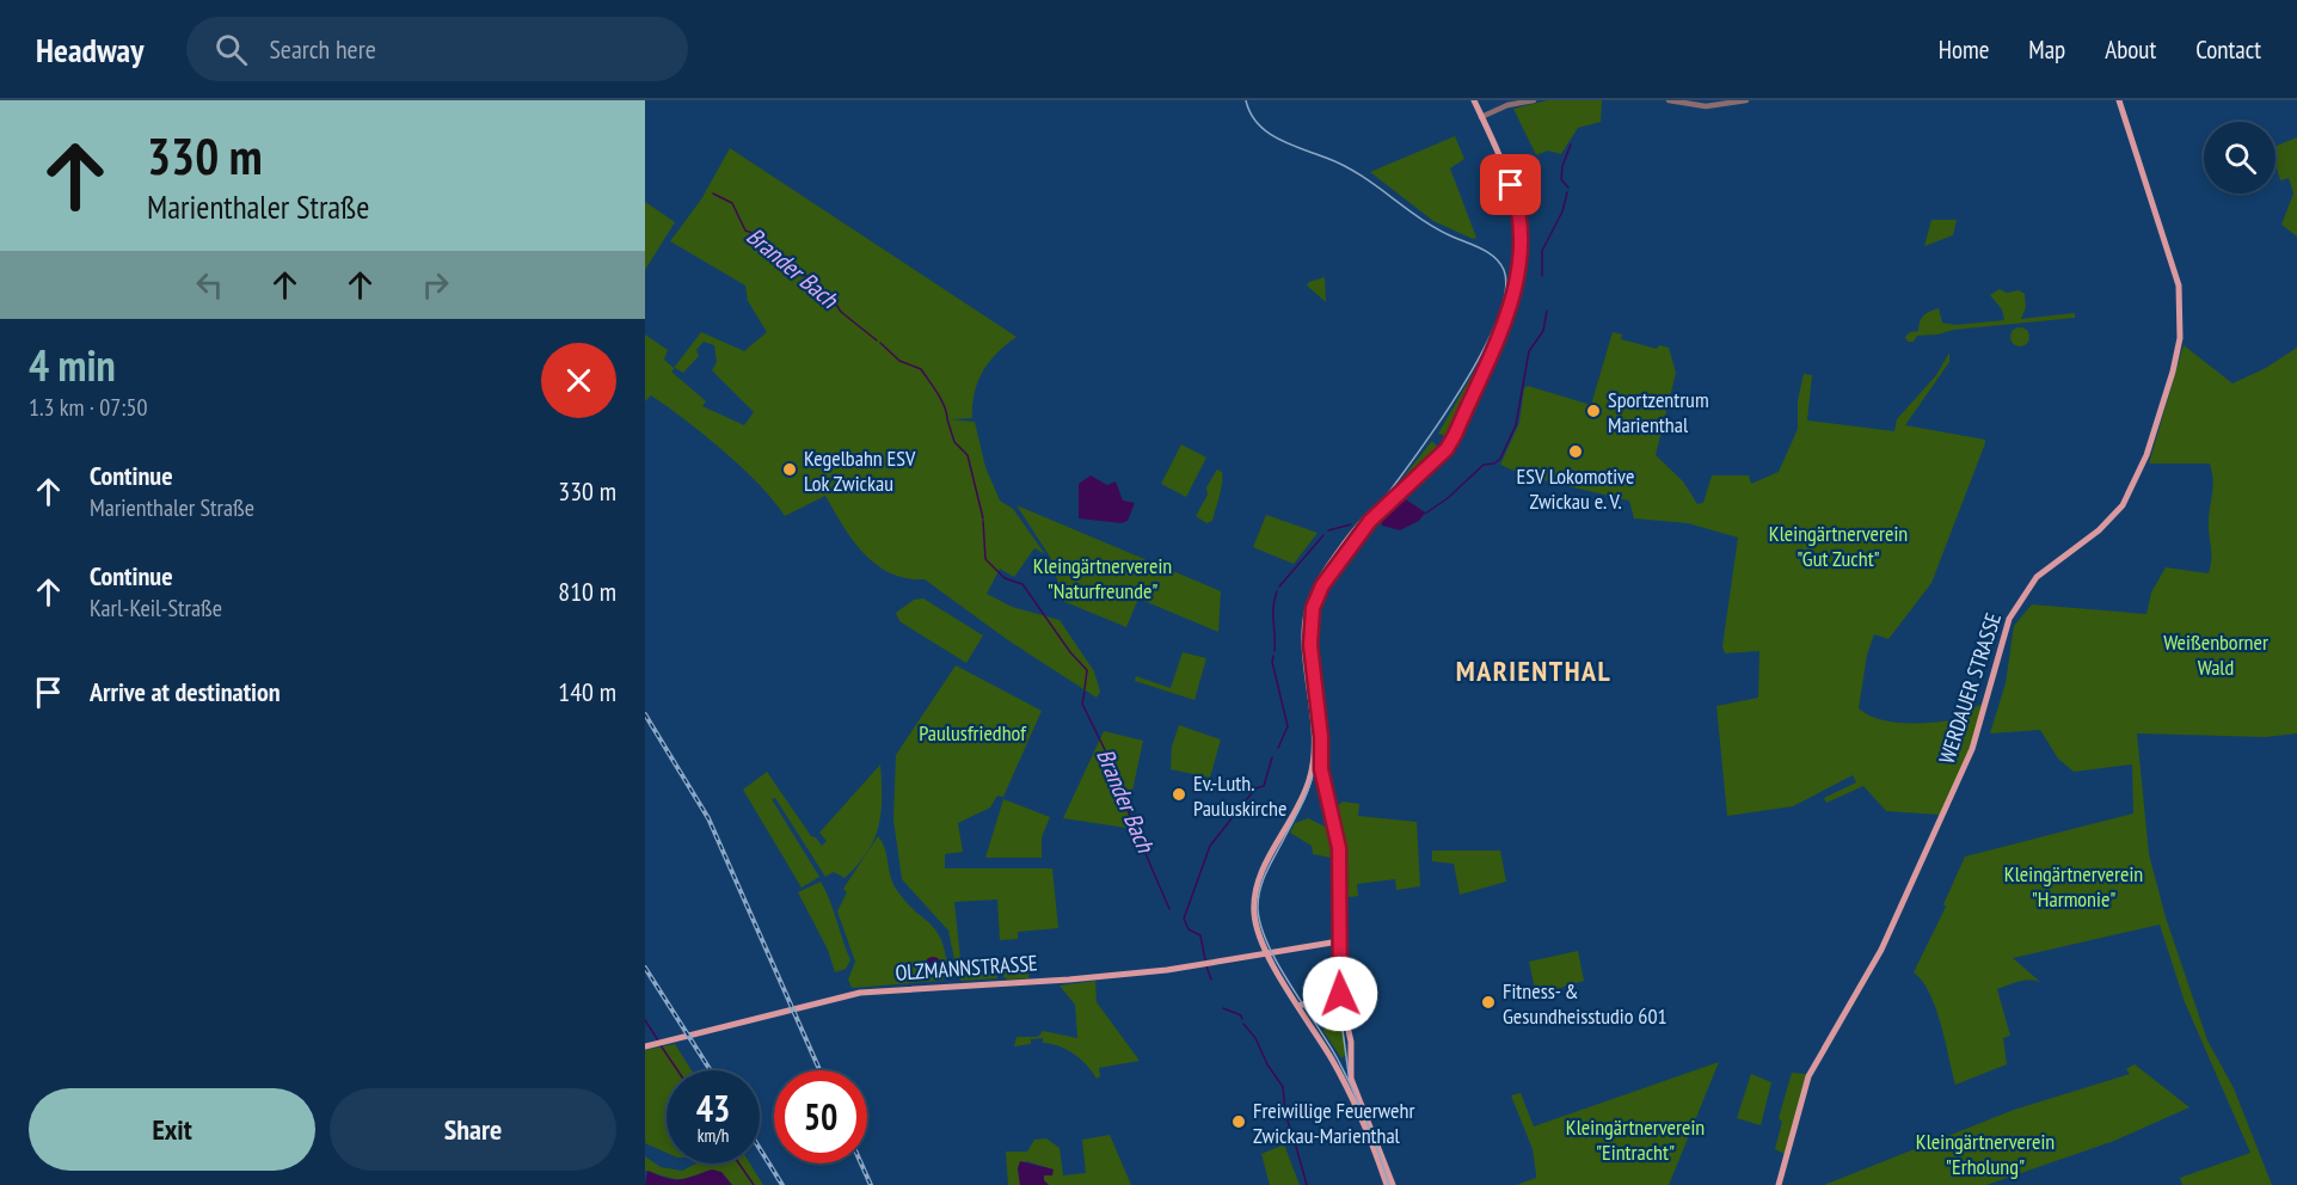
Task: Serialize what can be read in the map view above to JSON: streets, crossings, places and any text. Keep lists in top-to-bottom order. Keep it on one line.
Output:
{"streets":{"main road":["WERDAUER STRASSE","OLZMANNSTRASSE"]},"districts":["MARIENTHAL"],"water":["Brander Bach"],"parks":["Kleingärtnerverein \"Gut Zucht\"","Kleingärtnerverein \"Naturfreunde\"","Weißenborner Wald","Paulusfriedhof","Kleingärtnerverein \"Harmonie\"","Kleingärtnerverein \"Eintracht\"","Kleingärtnerverein \"Erholung\""],"places":["Sportzentrum Marienthal","ESV Lokomotive Zwickau e. V.","Kegelbahn ESV Lok Zwickau","Ev.-Luth. Pauluskirche","Fitness- & Gesundheisstudio 601","Freiwillige Feuerwehr Zwickau-Marienthal"],"page":{"header":"Headway","search":"Search here","nav":["Home","Map","About","Contact"],"turn":["330 m","Marienthaler Straße"],"heading":["4 min","1.3 km · 07:50"],"list":[{"name":"Continue","note":"Marienthaler Straße","value":"330 m"},{"name":"Continue","note":"Karl-Keil-Straße","value":"810 m"},{"name":"Arrive at destination","value":"140 m"}],"speed":"43 km/h","limit":"50","buttons":["Exit","Share"]}}
